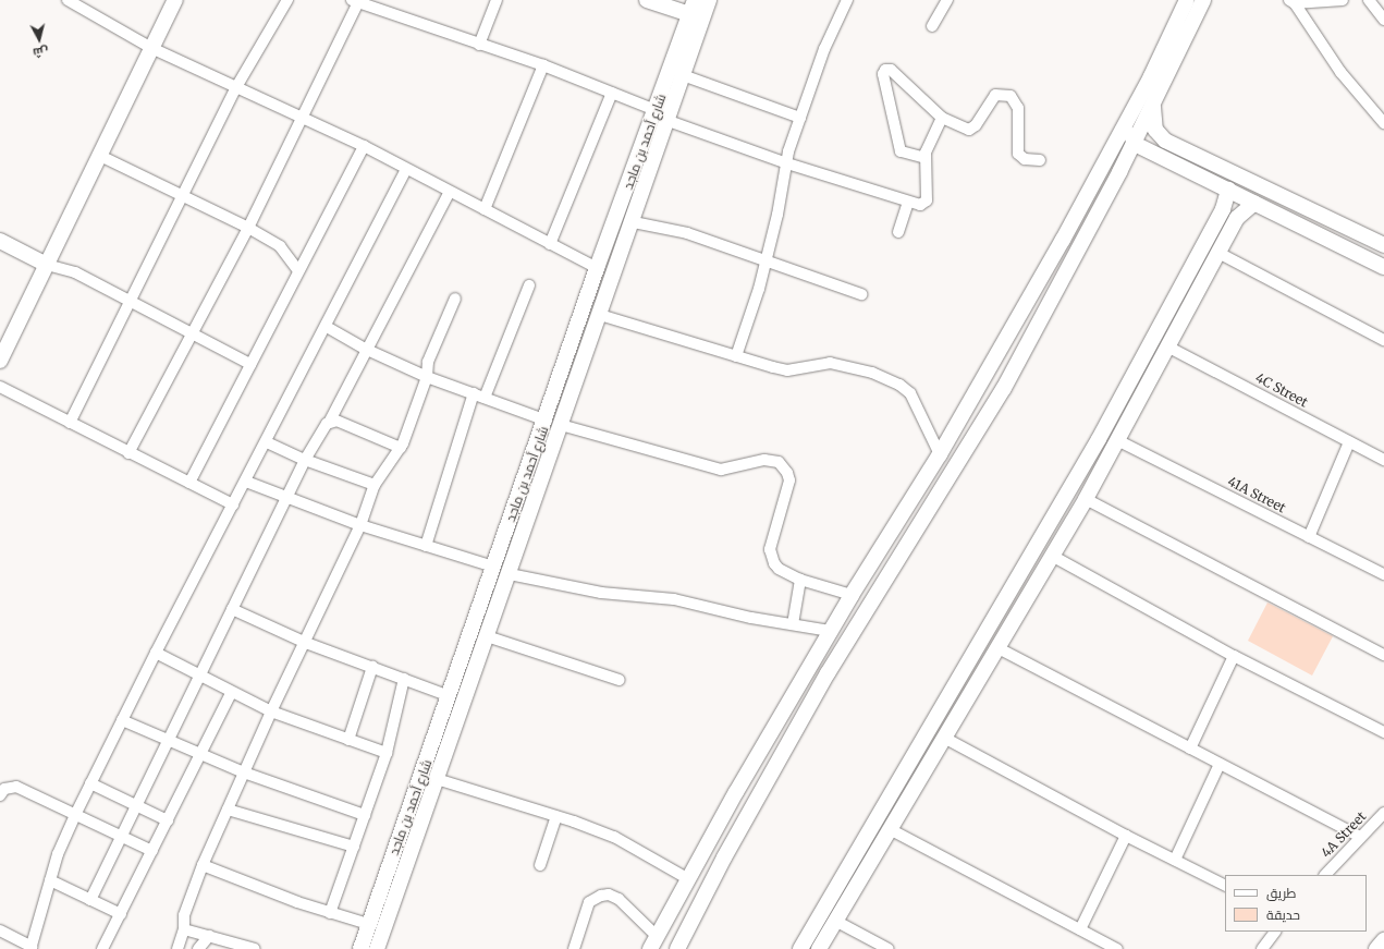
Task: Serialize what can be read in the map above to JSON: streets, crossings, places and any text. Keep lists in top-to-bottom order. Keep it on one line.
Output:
{"streets":{"street":["شارع أحمد بن ماجد","4C Street","41A Street","4A Street"]},"legend":["طريق","حديقة"],"north":"bottom"}
